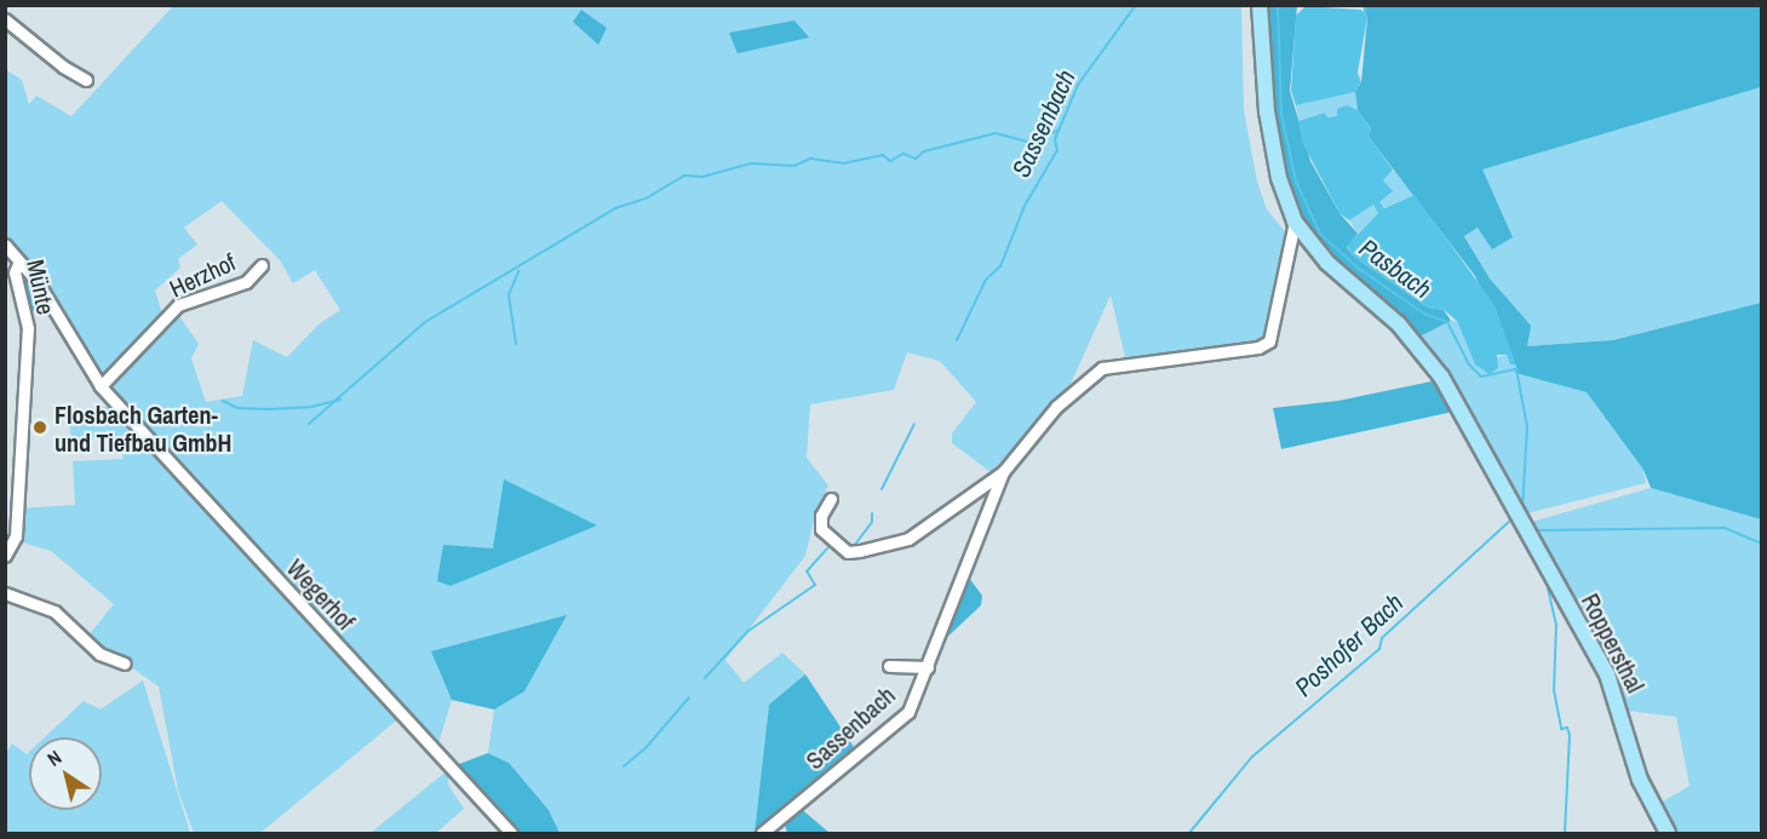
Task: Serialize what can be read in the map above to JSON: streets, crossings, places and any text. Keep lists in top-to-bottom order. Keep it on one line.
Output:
{"streets":{"main road":["Roppersthal"],"street":["Herzhof","Münte","Wegerhof","Sassenbach"]},"crossings":[["Herzhof","Wegerhof"],["Münte","Wegerhof"],["Roppersthal","Sassenbach"]],"water":["Sassenbach","Pasbach","Poshofer Bach"],"places":["Flosbach Garten- und Tiefbau GmbH"],"north":"top left"}
